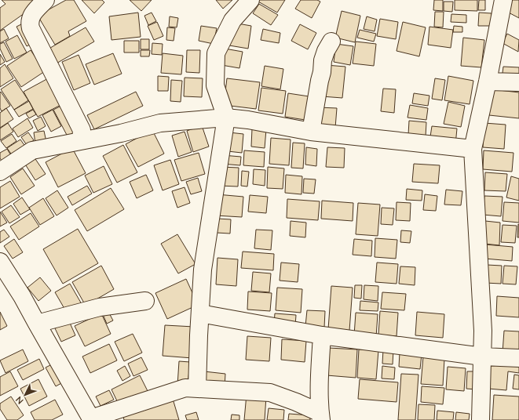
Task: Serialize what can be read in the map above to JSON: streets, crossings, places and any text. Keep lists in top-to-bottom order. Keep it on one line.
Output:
{"north":"bottom left"}
